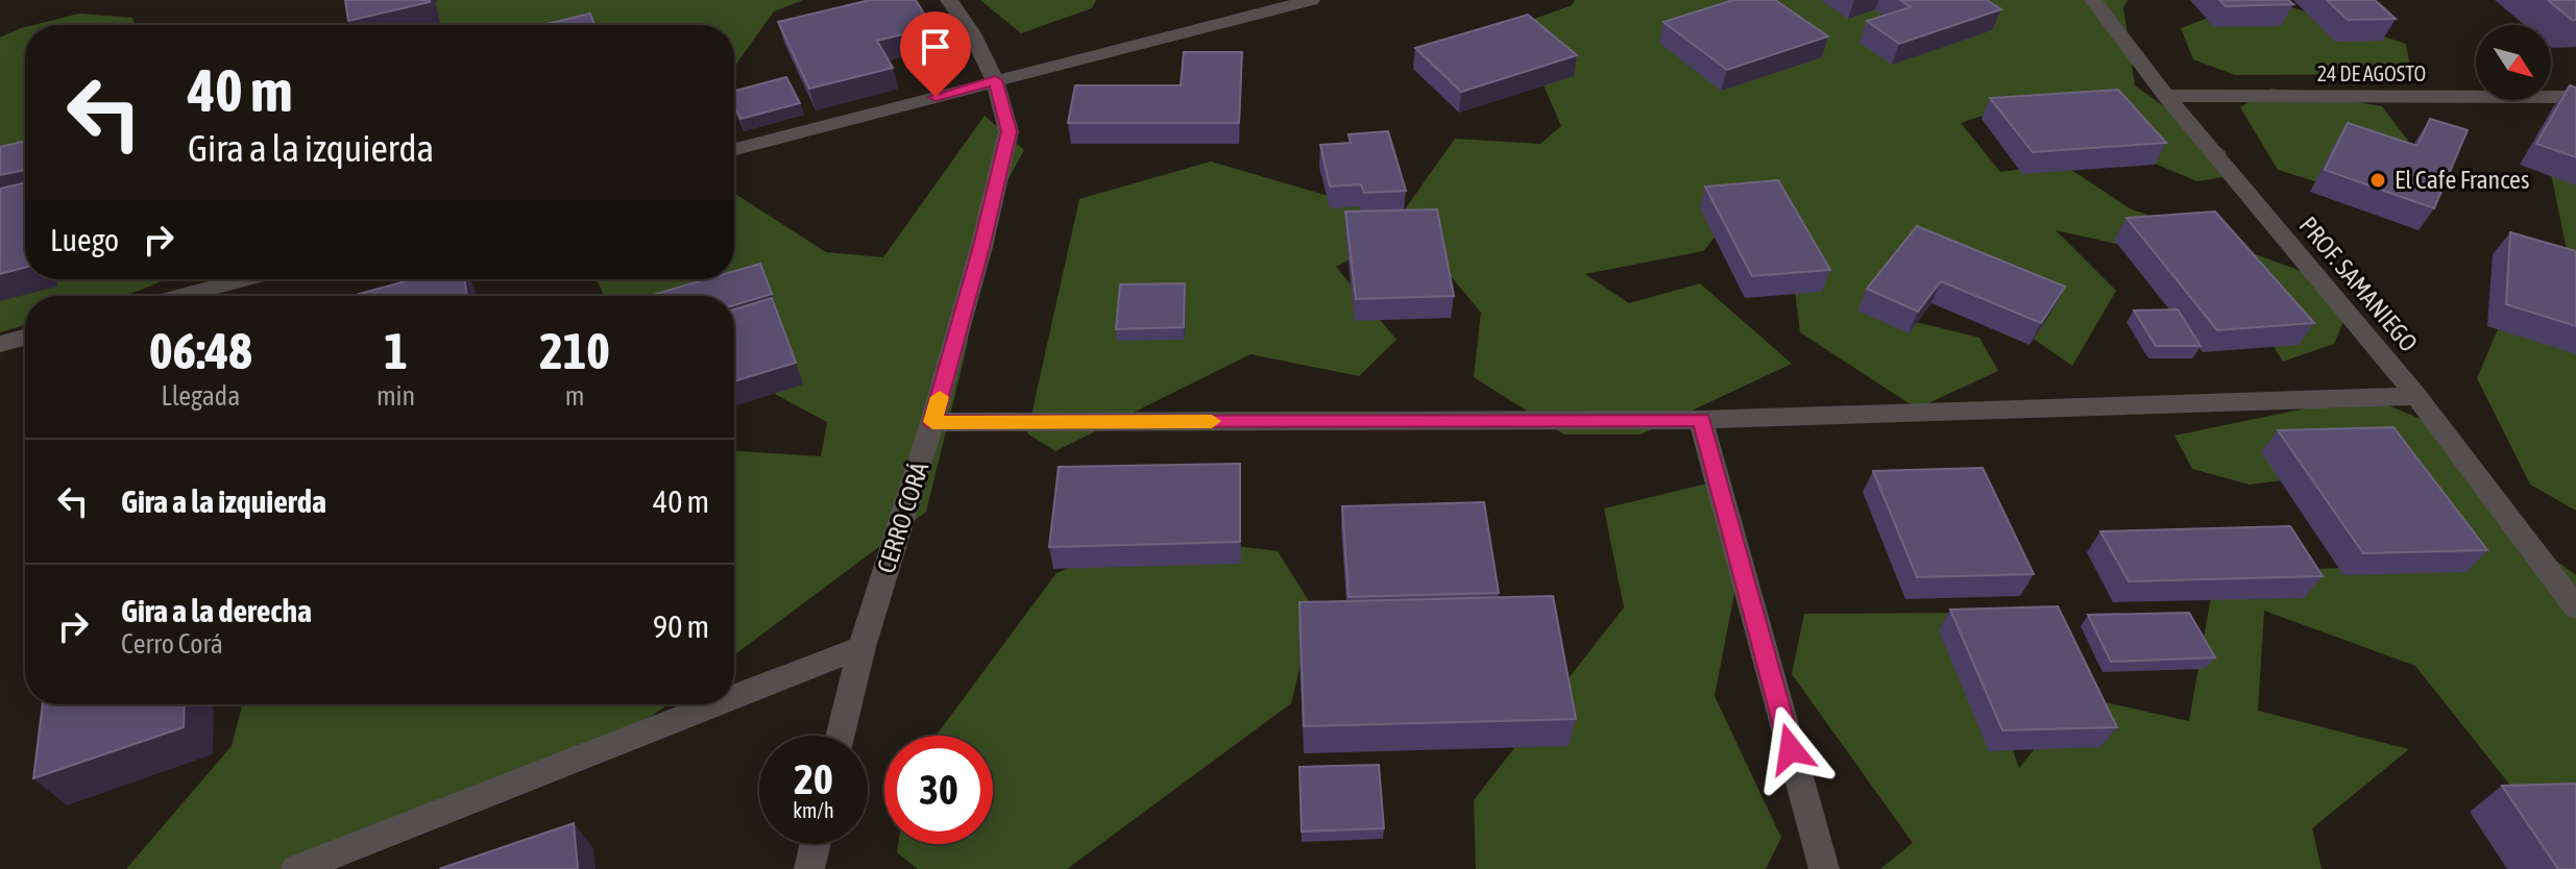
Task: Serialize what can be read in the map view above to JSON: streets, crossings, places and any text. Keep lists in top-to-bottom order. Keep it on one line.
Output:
{"streets":{"street":["24 DE AGOSTO","PROF. SAMANIEGO","CERRO CORÁ"]},"crossings":[["24 DE AGOSTO","PROF. SAMANIEGO"]],"places":["El Cafe Frances"],"north":"bottom right","page":{"turn":["40 m","Gira a la izquierda"],"then":"Luego","eta":["06:48","Llegada","1","min","210","m"],"list":[{"name":"Gira a la izquierda","value":"40 m"},{"name":"Gira a la derecha","note":"Cerro Corá","value":"90 m"}],"speed":"20 km/h","limit":"30"}}
